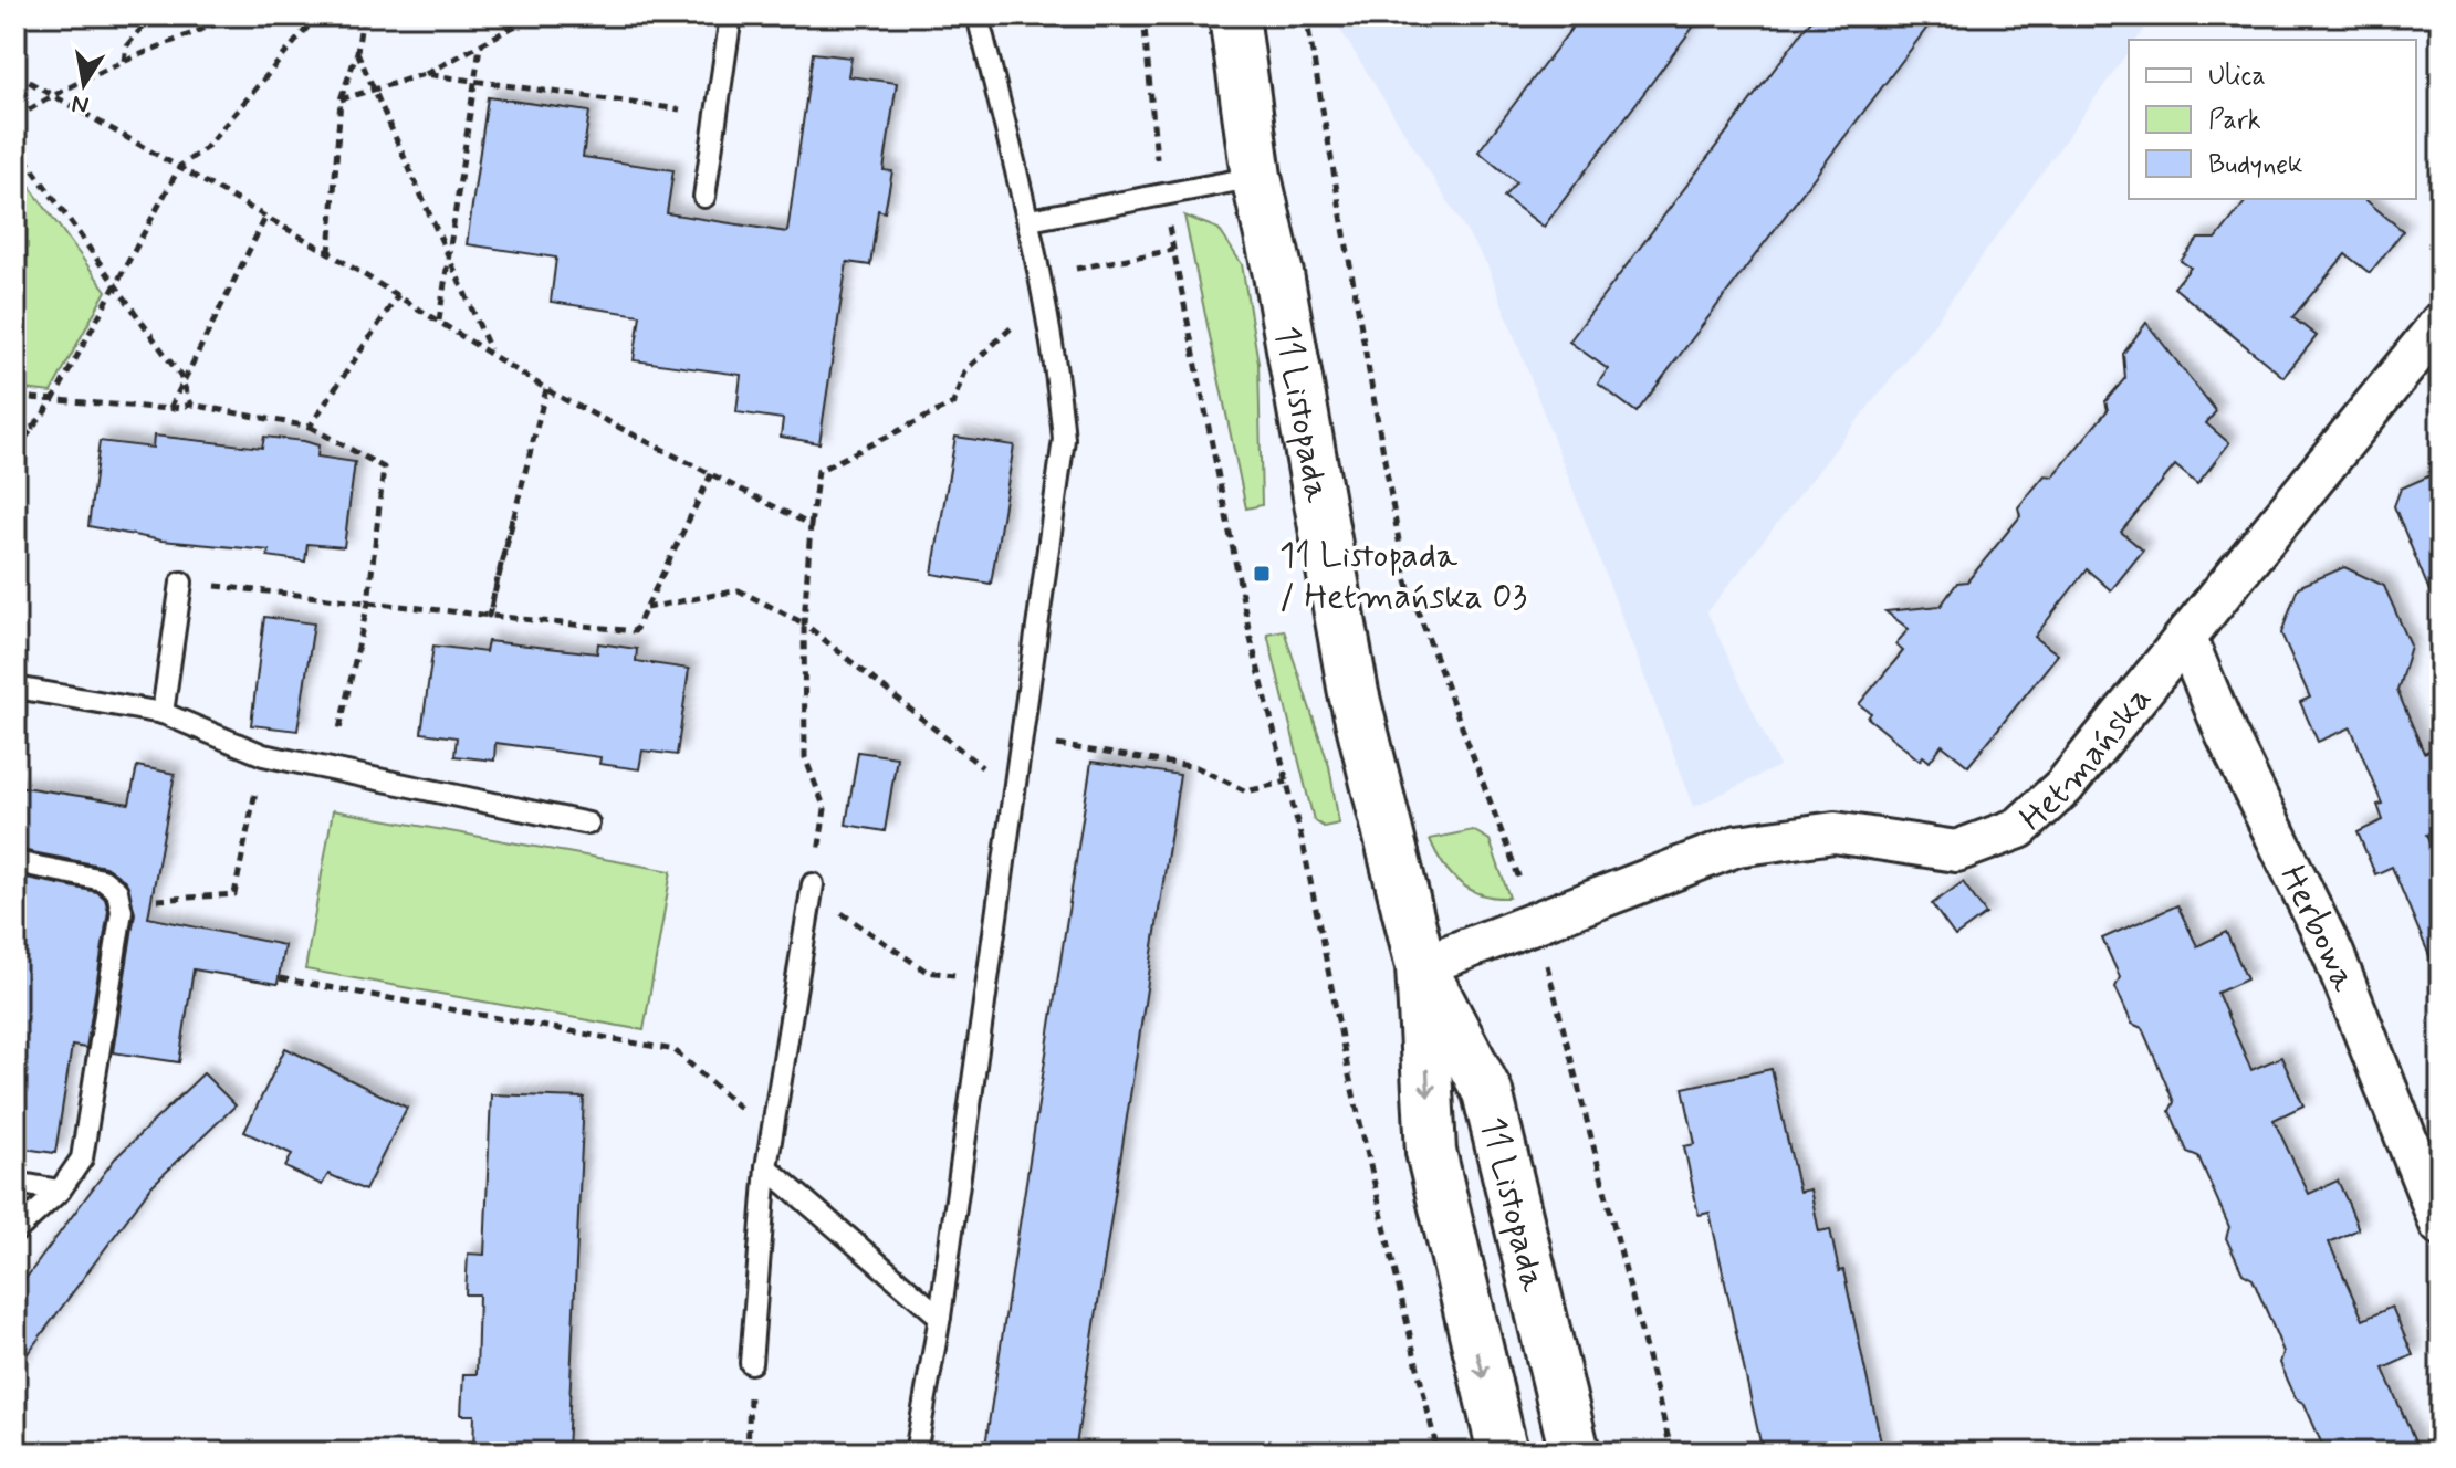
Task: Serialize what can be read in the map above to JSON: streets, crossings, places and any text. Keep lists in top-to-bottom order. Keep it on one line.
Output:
{"streets":{"street":["11 Listopada","Hetmańska","Herbowa"]},"crossings":[["11 Listopada","Hetmańska"],["Hetmańska","Herbowa"]],"places":{"transit":["11 Listopada / Hetmańska 03"]},"legend":["Ulica","Park","Budynek"],"north":"bottom"}
